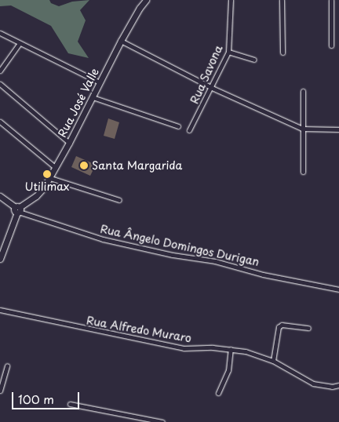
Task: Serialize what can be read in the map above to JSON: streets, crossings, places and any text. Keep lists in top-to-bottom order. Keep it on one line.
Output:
{"streets":{"street":["Rua Savona","Rua José Valle","Rua Ângelo Domingos Durigan","Rua Alfredo Muraro"]},"crossings":[["Rua José Valle","Rua Ângelo Domingos Durigan"]],"places":["Santa Margarida","Utilimax"],"scale_bar":"100 m"}
